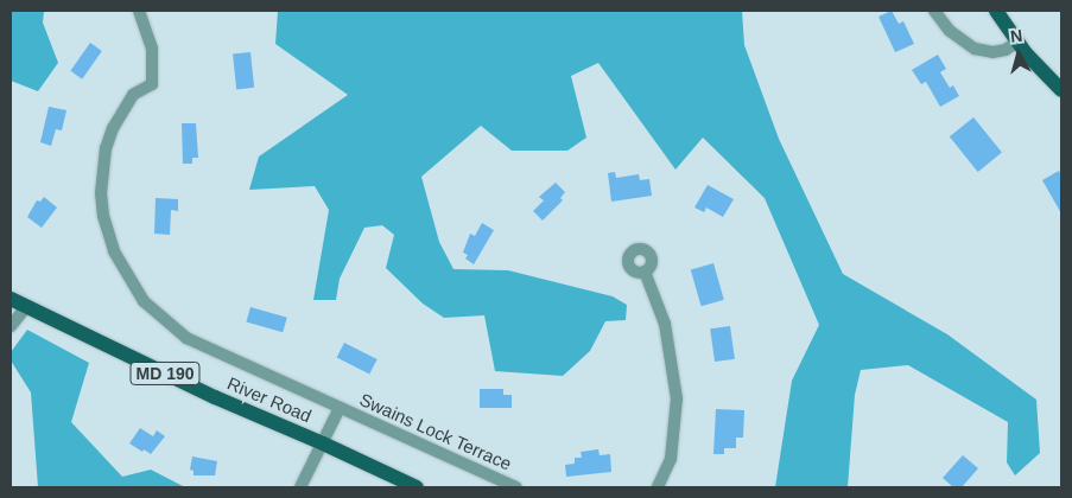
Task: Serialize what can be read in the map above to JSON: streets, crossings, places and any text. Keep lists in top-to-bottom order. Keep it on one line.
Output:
{"streets":{"main road":["MD 190","River Road"],"street":["Swains Lock Terrace"]},"crossings":[["River Road","Swains Lock Terrace"]],"north":"top"}
